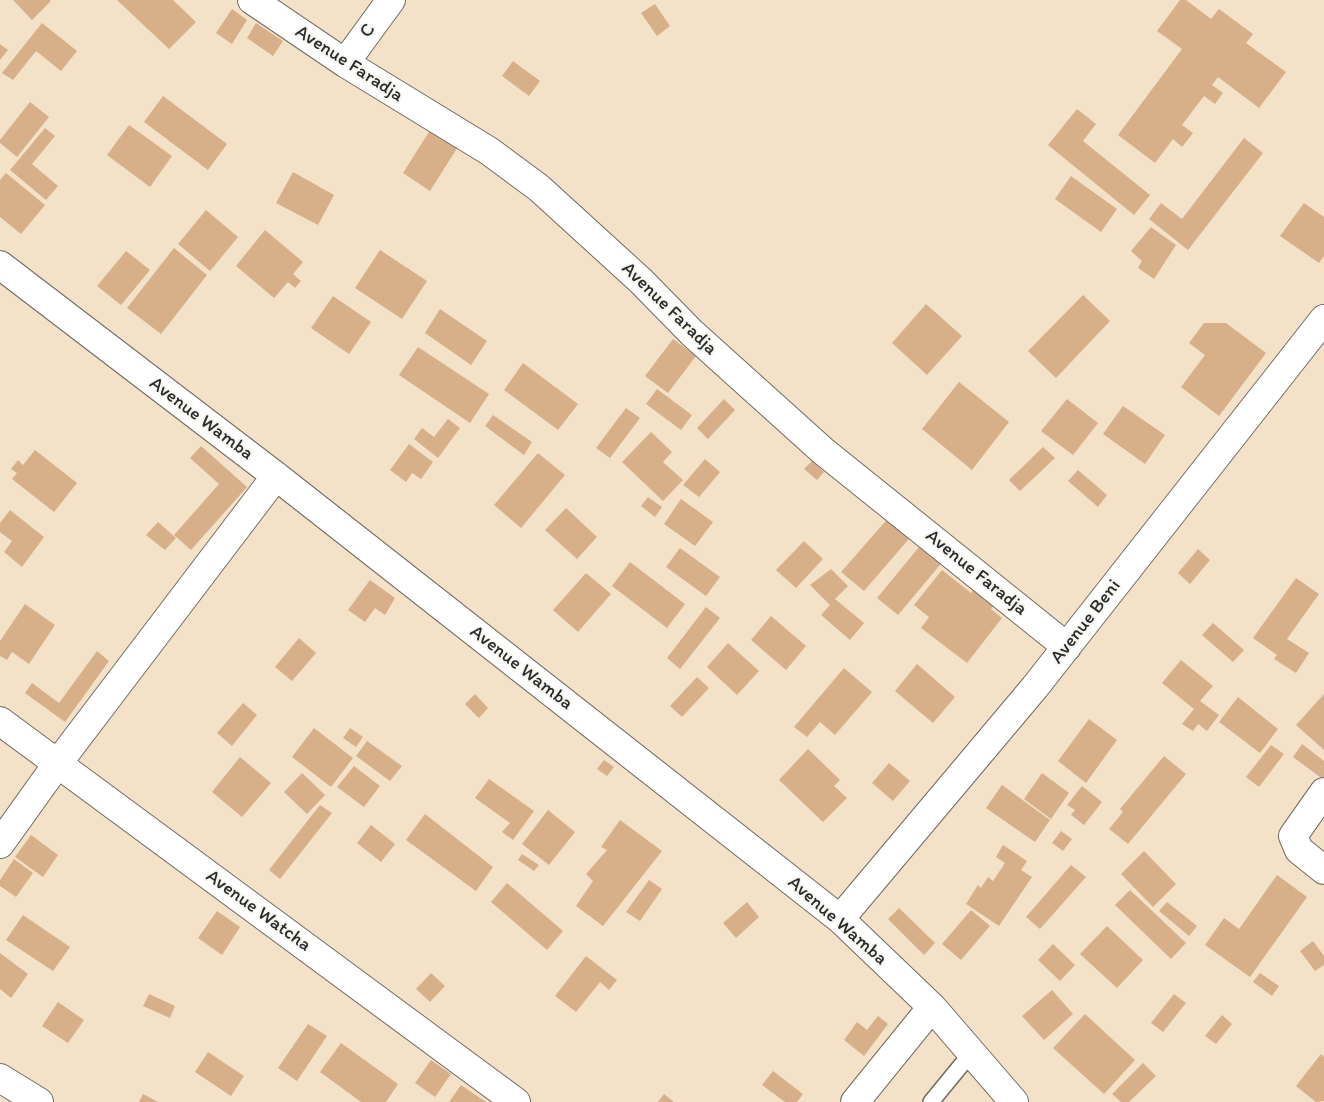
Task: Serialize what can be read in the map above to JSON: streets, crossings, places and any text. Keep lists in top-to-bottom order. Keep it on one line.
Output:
{"streets":{"street":["C","Avenue Faradja","Avenue Wamba","Avenue Beni","Avenue Watcha"]},"crossings":[["C","Avenue Faradja"],["Avenue Faradja","Avenue Beni"],["Avenue Wamba","Avenue Beni"]]}
